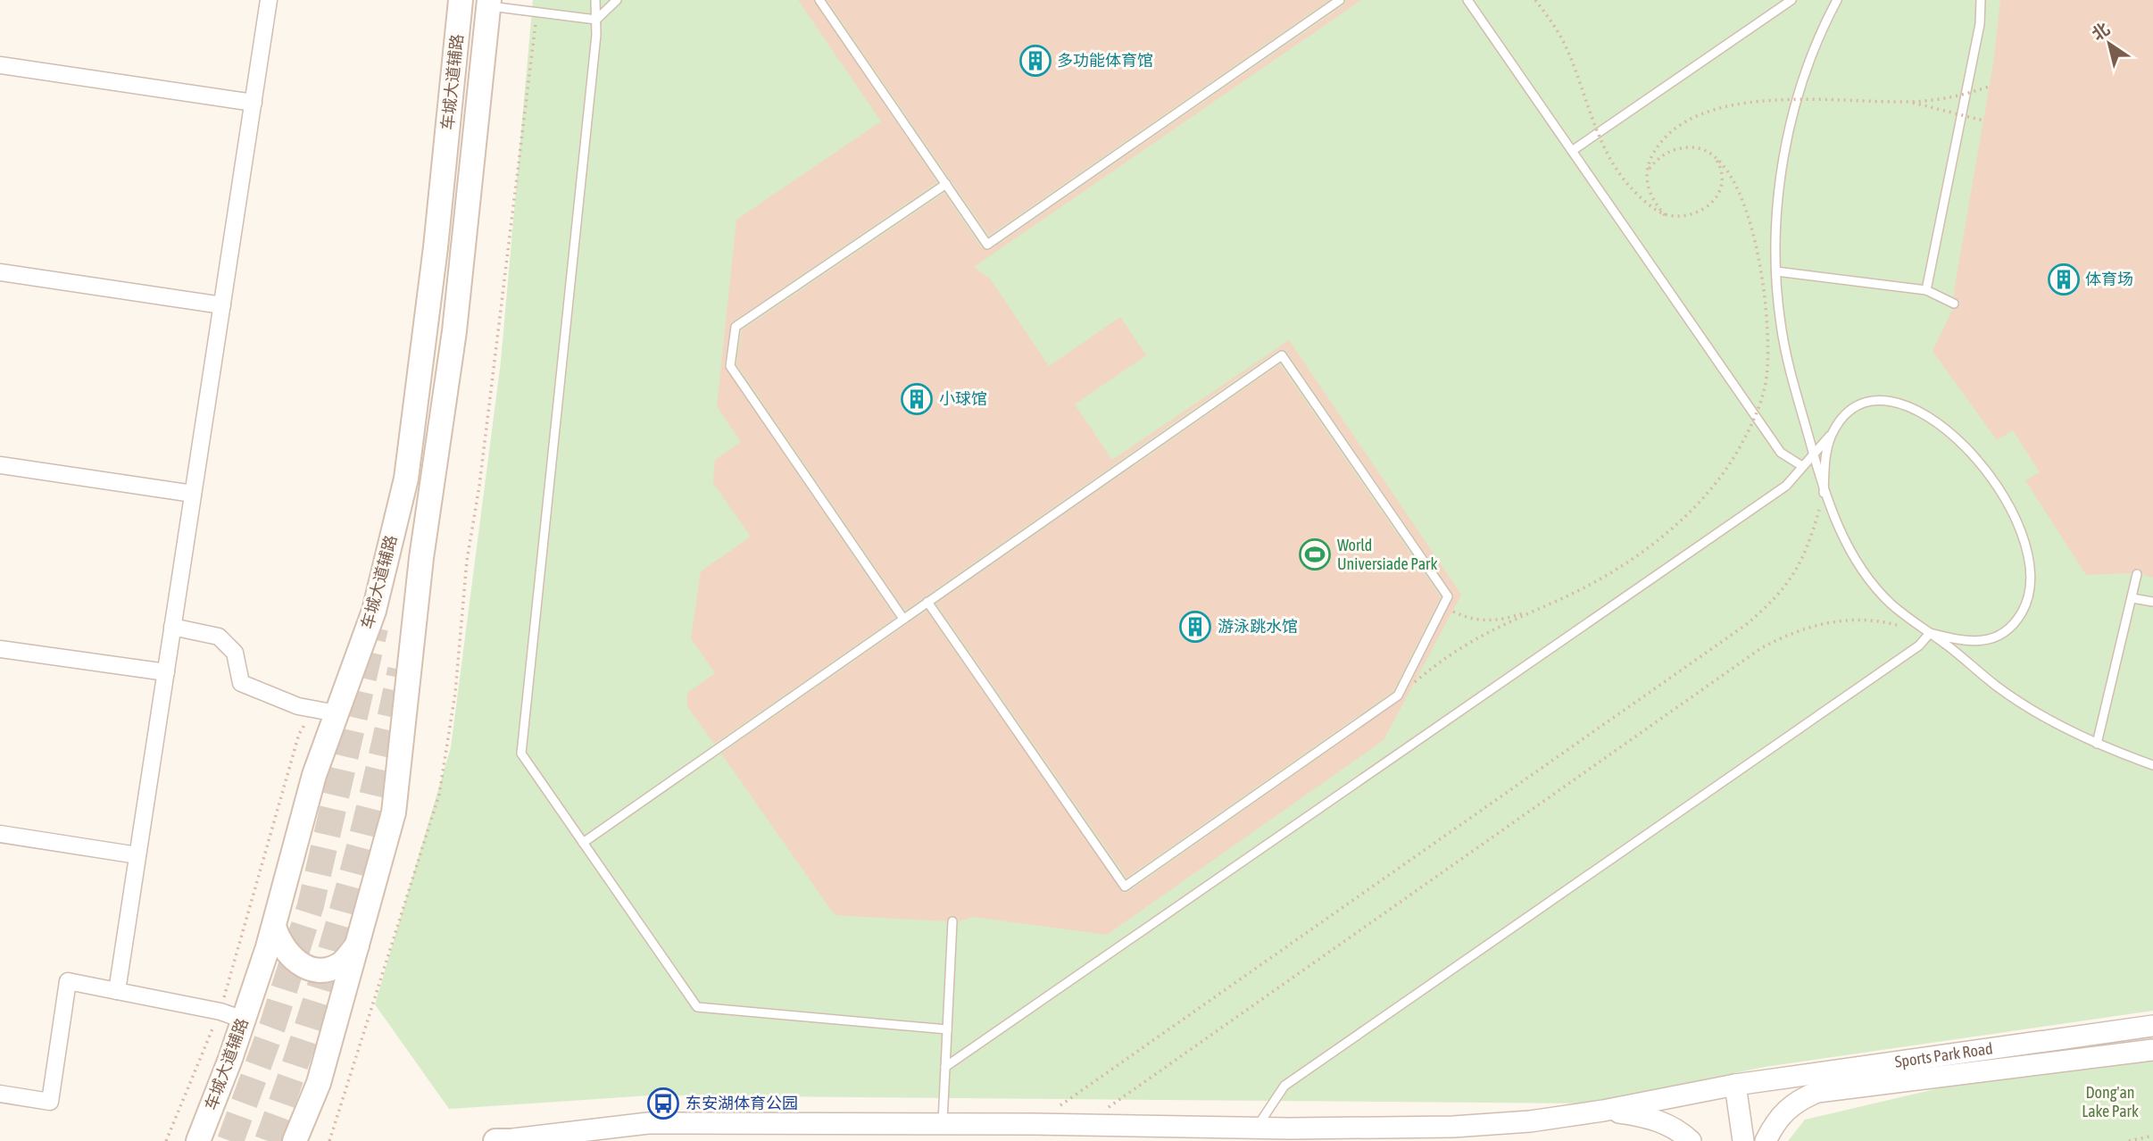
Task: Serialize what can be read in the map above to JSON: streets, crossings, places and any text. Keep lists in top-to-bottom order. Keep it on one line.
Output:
{"streets":{"main road":["车城大道辅路"],"street":["Sports Park Road"]},"parks":["Dong'an Lake Park"],"places":{"building":["多功能体育馆","体育场","小球馆","游泳跳水馆"],"sports":["World Universiade Park"],"bus stop":["东安湖体育公园"]},"north":"top left"}
